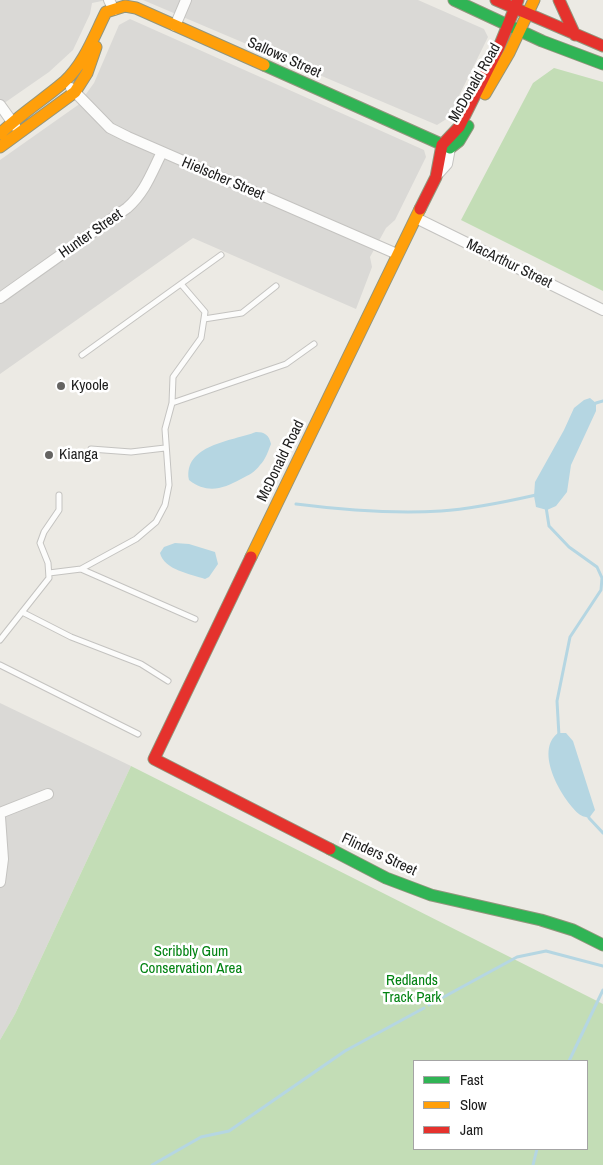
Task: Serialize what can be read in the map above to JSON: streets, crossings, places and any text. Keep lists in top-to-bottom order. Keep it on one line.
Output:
{"streets":{"main road":["Sallows Street","McDonald Road","Flinders Street"],"street":["Hielscher Street","Hunter Street","MacArthur Street"]},"crossings":[["Sallows Street","McDonald Road"],["McDonald Road","Hielscher Street"],["McDonald Road","MacArthur Street"],["McDonald Road","Flinders Street"],["Hielscher Street","Hunter Street"]],"parks":["Scribbly Gum Conservation Area","Redlands Track Park"],"places":["Kyoole","Kianga"],"legend":["Fast","Slow","Jam"]}
